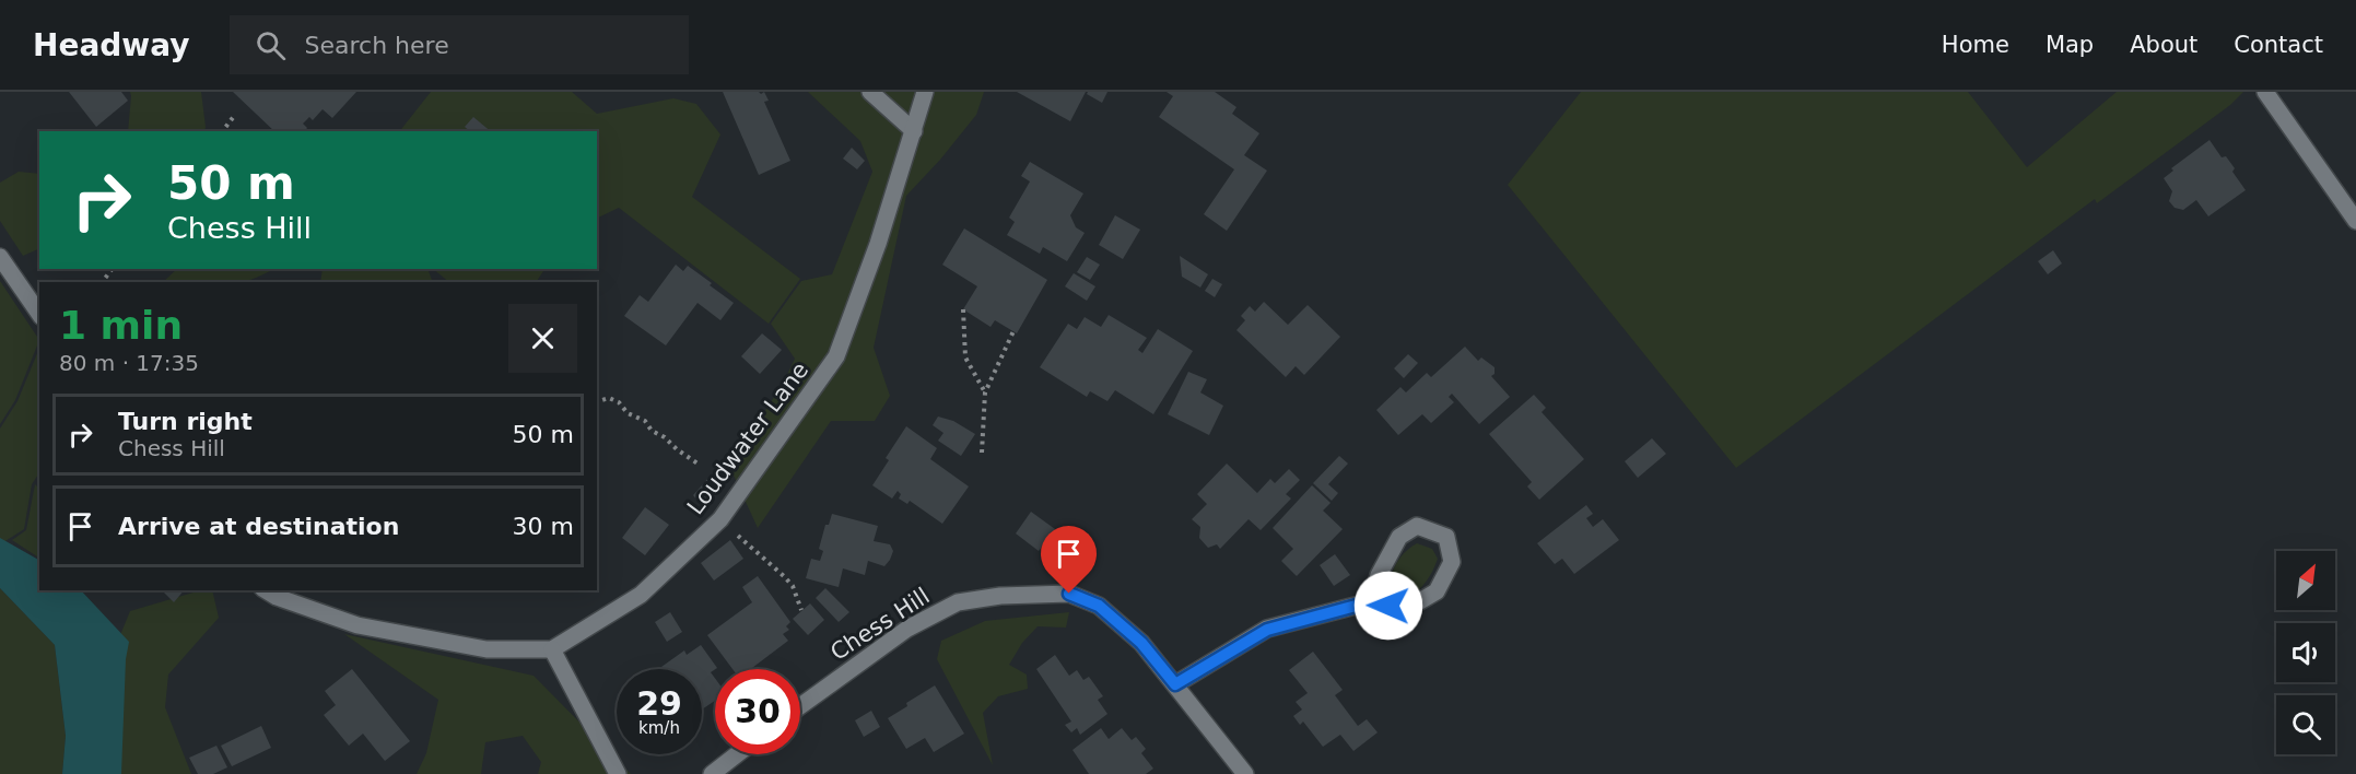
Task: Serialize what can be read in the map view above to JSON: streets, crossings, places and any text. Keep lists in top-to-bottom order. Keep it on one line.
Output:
{"streets":{"street":["Loudwater Lane","Chess Hill"]},"north":"top right","page":{"header":"Headway","search":"Search here","nav":["Home","Map","About","Contact"],"turn":["50 m","Chess Hill"],"heading":["1 min","80 m · 17:35"],"list":[{"name":"Turn right","note":"Chess Hill","value":"50 m"},{"name":"Arrive at destination","value":"30 m"}],"speed":"29 km/h","limit":"30"}}
